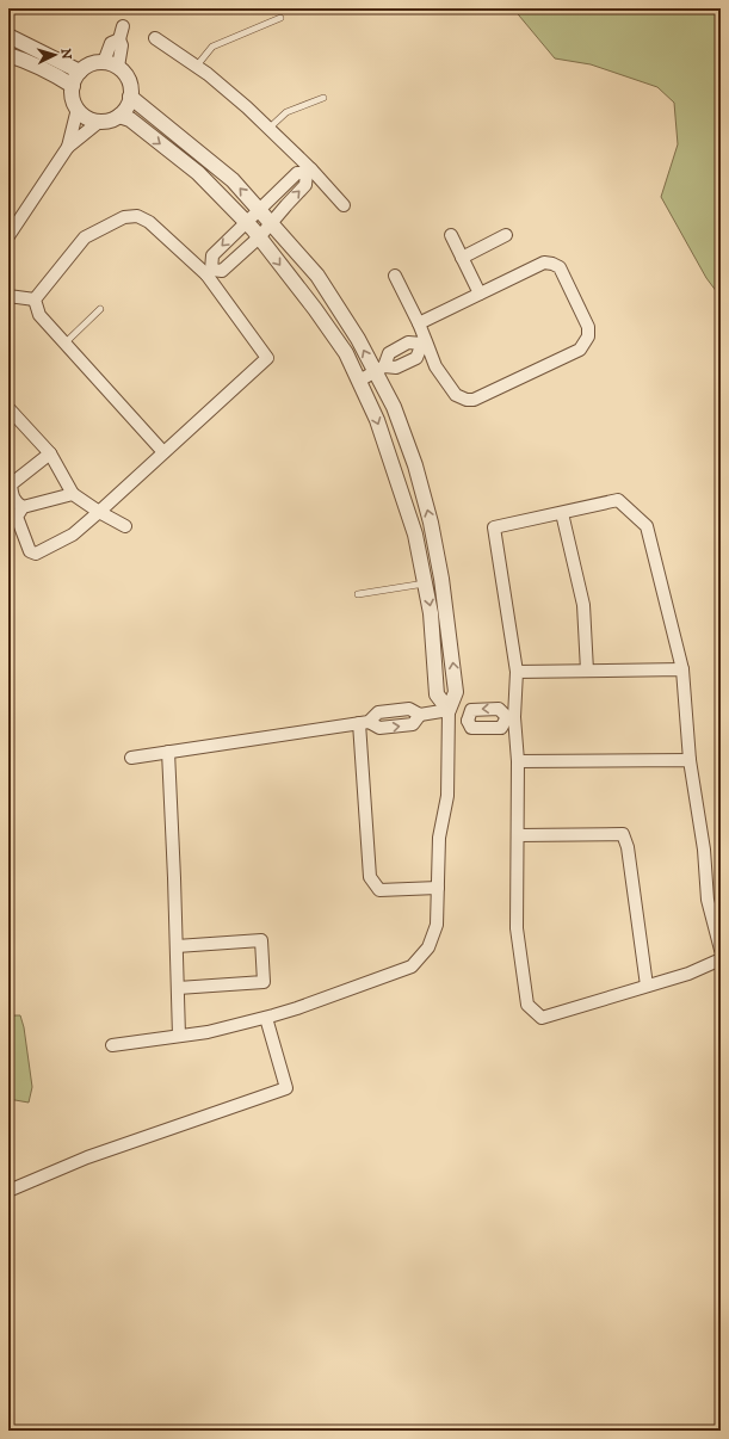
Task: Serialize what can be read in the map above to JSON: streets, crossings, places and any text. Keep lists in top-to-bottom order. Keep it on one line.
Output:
{"north":"right"}
